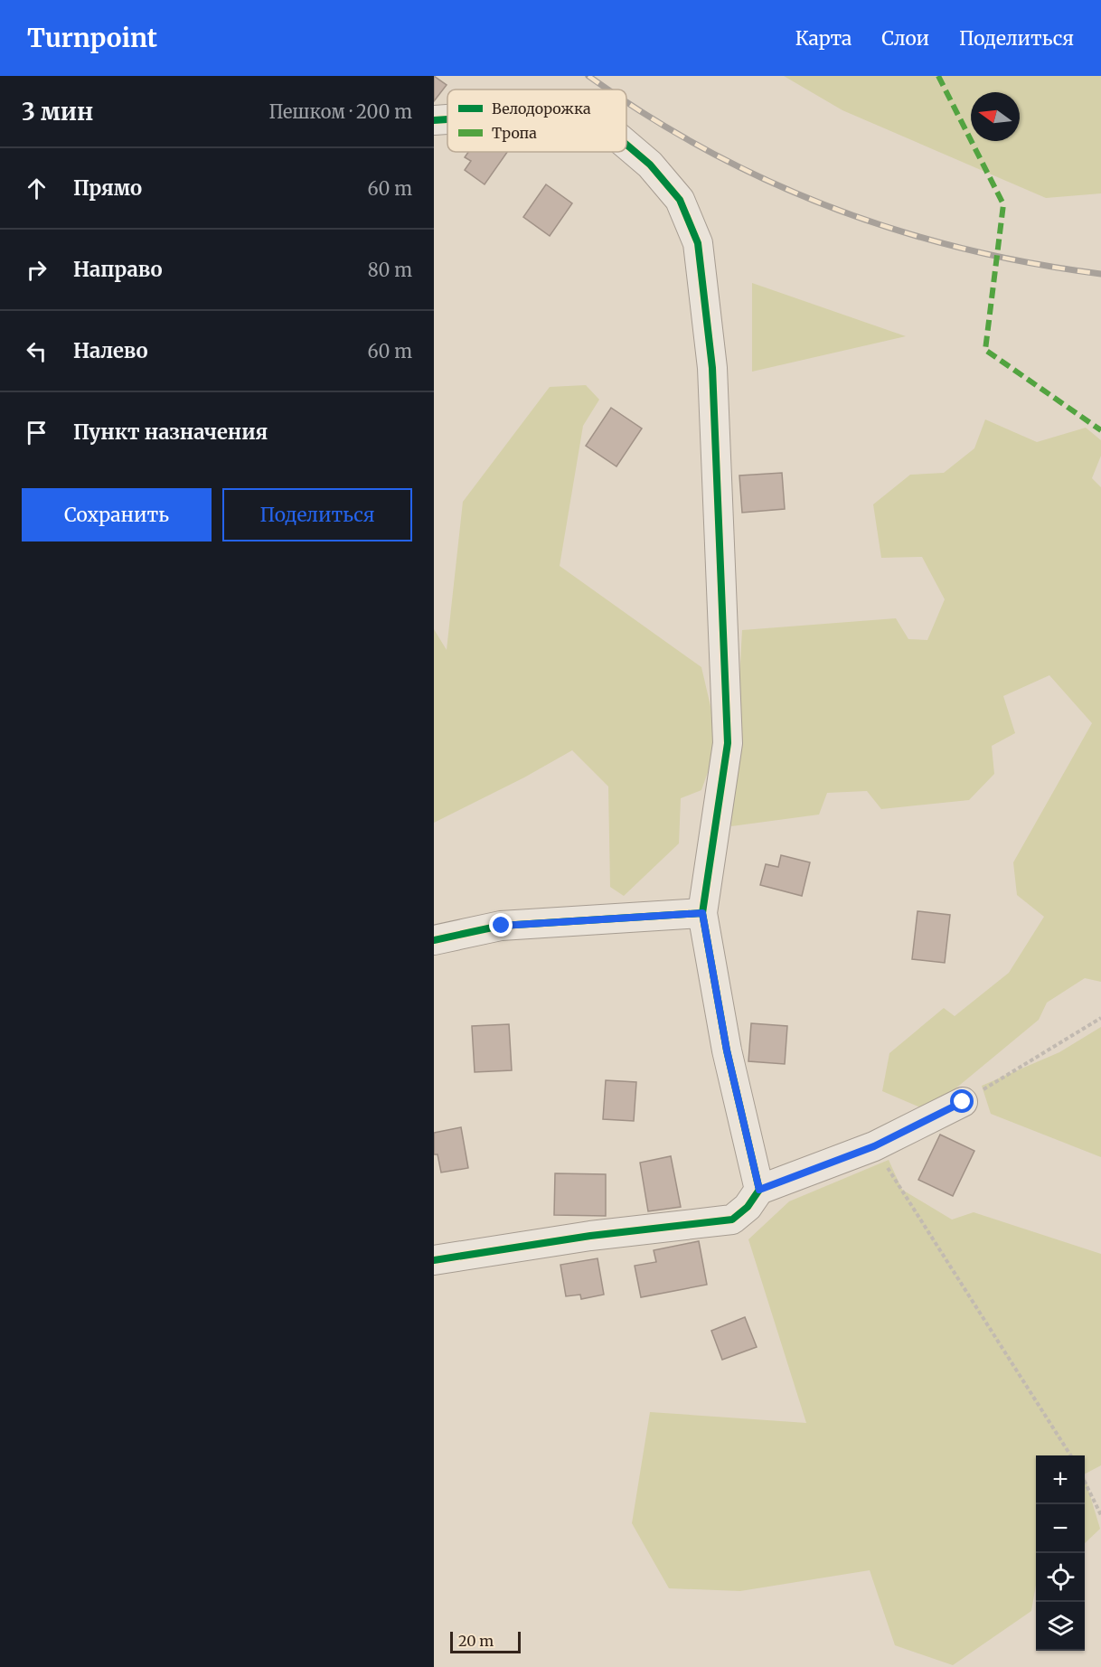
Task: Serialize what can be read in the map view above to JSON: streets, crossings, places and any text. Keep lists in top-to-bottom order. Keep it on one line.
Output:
{"legend":["Велодорожка","Тропа"],"scale_bar":"20 m","north":"left","page":{"header":"Turnpoint","nav":["Карта","Слои","Поделиться"],"heading":["3 мин","Пешком · 200 m"],"list":[["Прямо","60 m"],["Направо","80 m"],["Налево","60 m"],"Пункт назначения"],"buttons":["Сохранить","Поделиться"],"map_buttons":["+","−"],"scale":"20 m"}}
